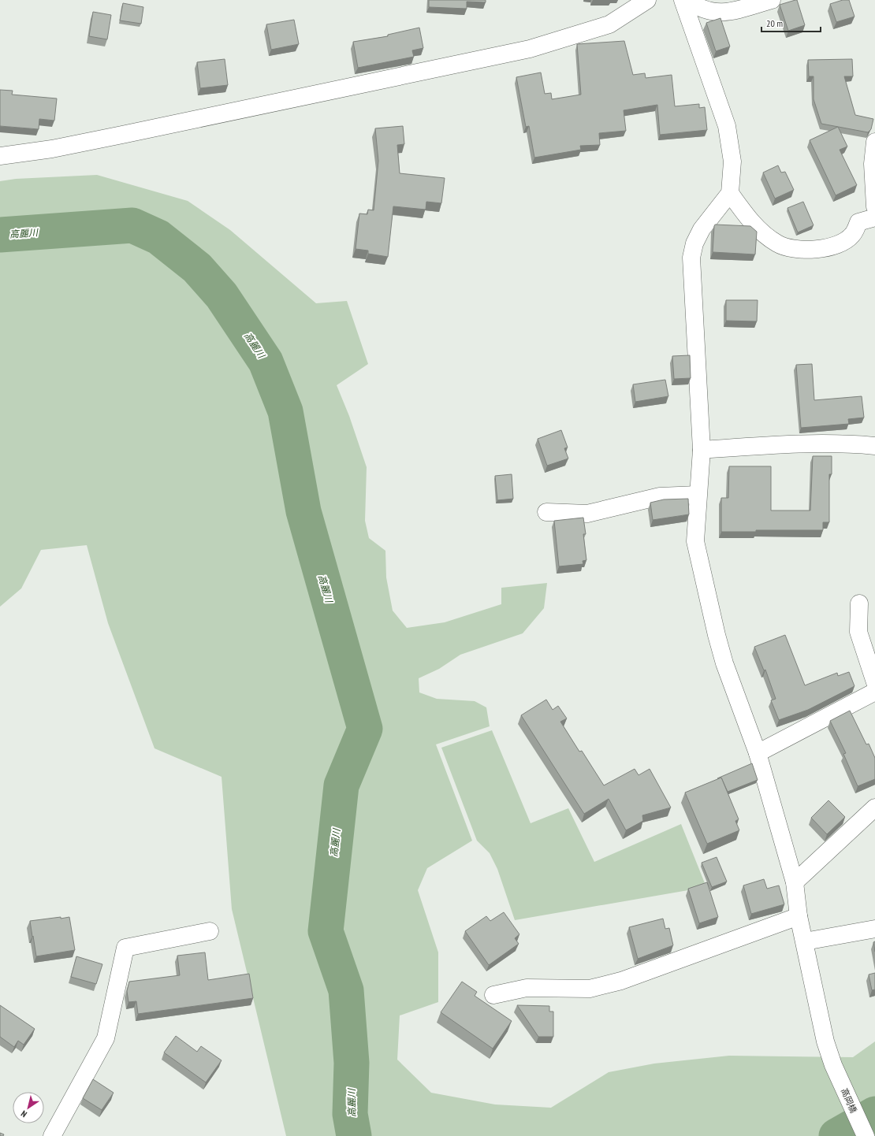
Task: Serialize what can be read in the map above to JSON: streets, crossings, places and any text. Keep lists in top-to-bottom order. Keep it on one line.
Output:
{"streets":{"street":["高岡橋"]},"water":["高麗川"],"scale_bar":"20 m","north":"bottom left"}
